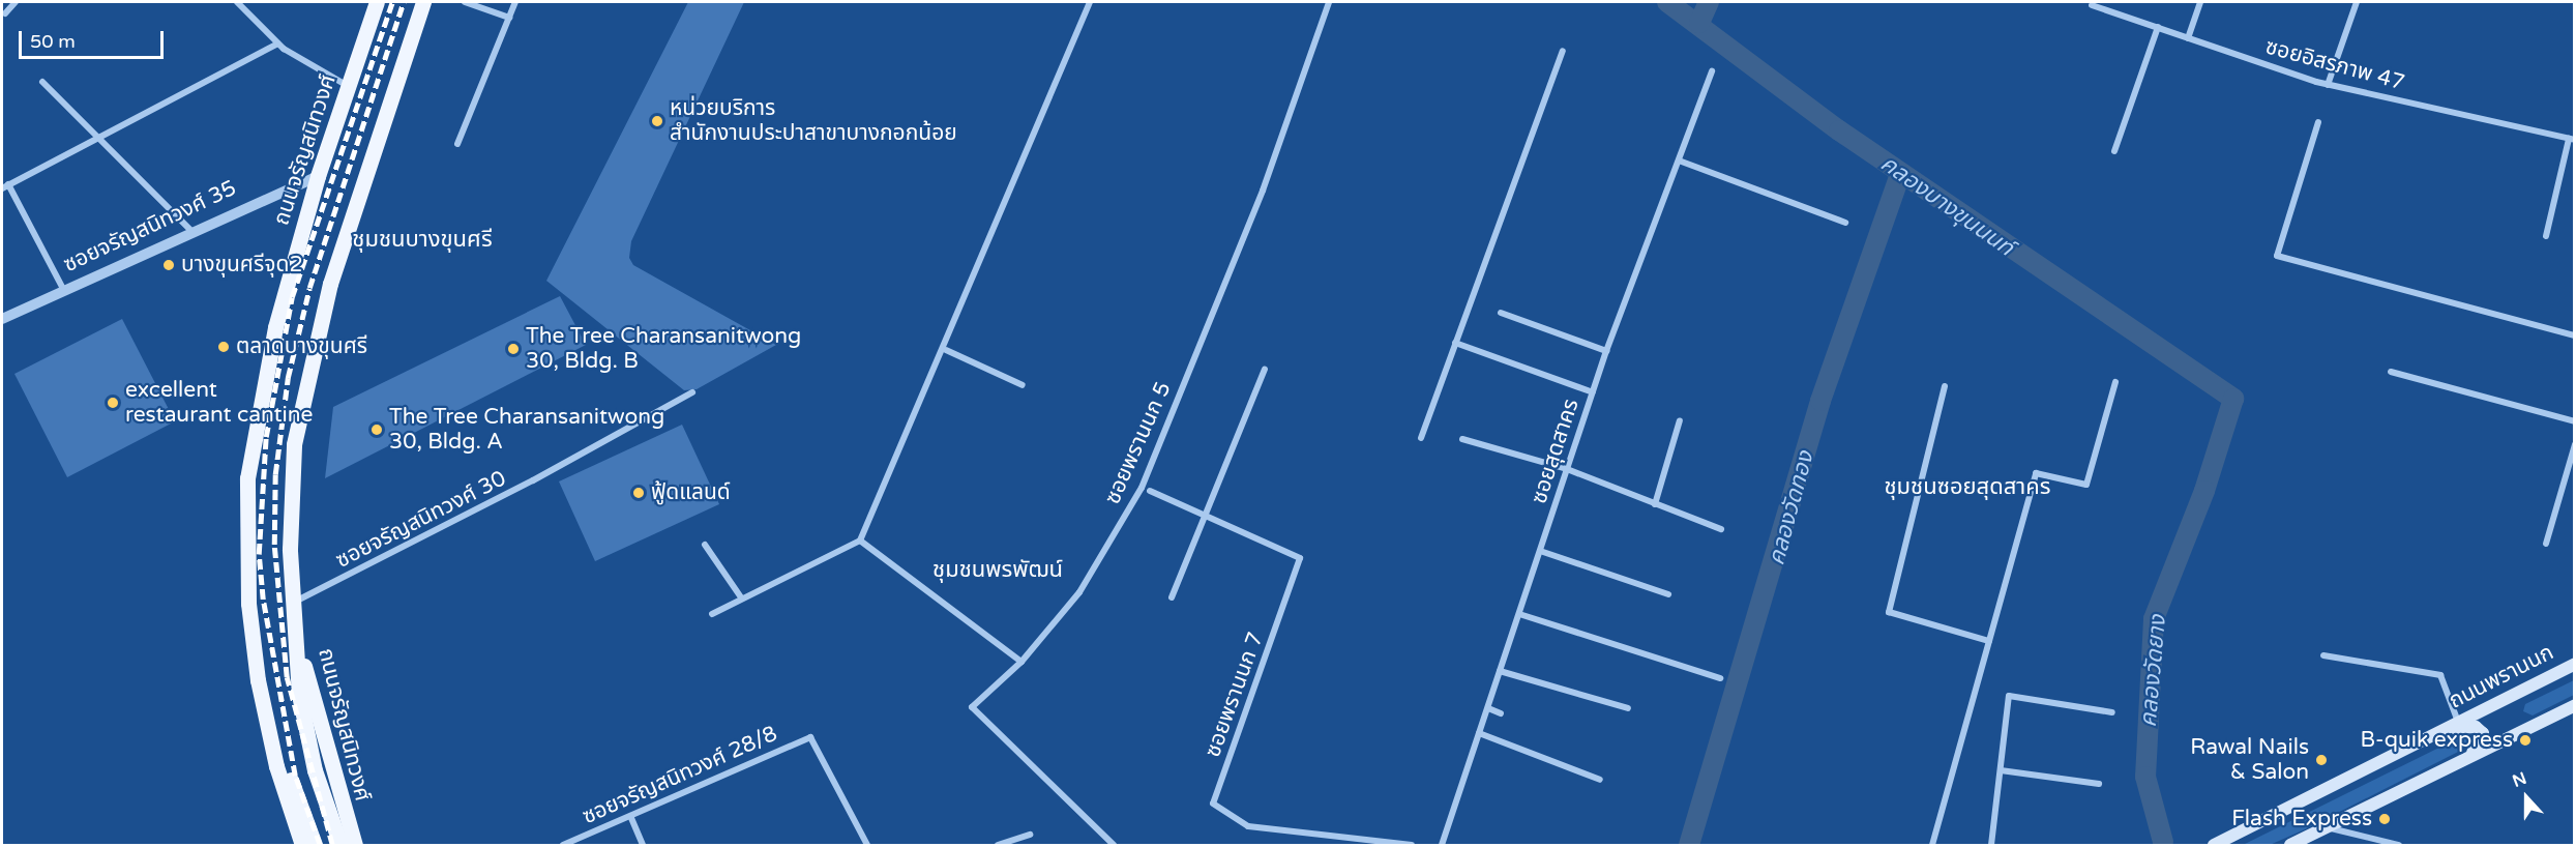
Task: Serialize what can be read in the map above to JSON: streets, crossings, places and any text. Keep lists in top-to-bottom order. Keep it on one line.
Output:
{"streets":{"main road":["ถนนจรัญสนิทวงศ์","ถนนพรานนก"],"street":["ซอยอิสรภาพ 47","ซอยจรัญสนิทวงศ์ 35","ซอยพรานนก 5","ซอยสุดสาคร","ซอยจรัญสนิทวงศ์ 30","ซอยพรานนก 7","ซอยจรัญสนิทวงศ์ 28/8"]},"crossings":[["ถนนจรัญสนิทวงศ์","ซอยจรัญสนิทวงศ์ 35"],["ถนนจรัญสนิทวงศ์","ซอยจรัญสนิทวงศ์ 30"]],"districts":["ชุมชนบางขุนศรี","ชุมชนซอยสุดสาคร","ชุมชนพรพัฒน์"],"water":["คลองบางขุนนนท์","คลองวัดทอง","คลองวัดยาง"],"places":["หน่วยบริการ สำนักงานประปาสาขาบางกอกน้อย","บางขุนศรีจุด2","ตลาดบางขุนศรี","The Tree Charansanitwong 30, Bldg. B","excellent restaurant cantine","The Tree Charansanitwong 30, Bldg. A","ฟู้ดแลนด์","B-quik express","Rawal Nails & Salon","Flash Express"],"scale_bar":"50 m","north":"top"}
